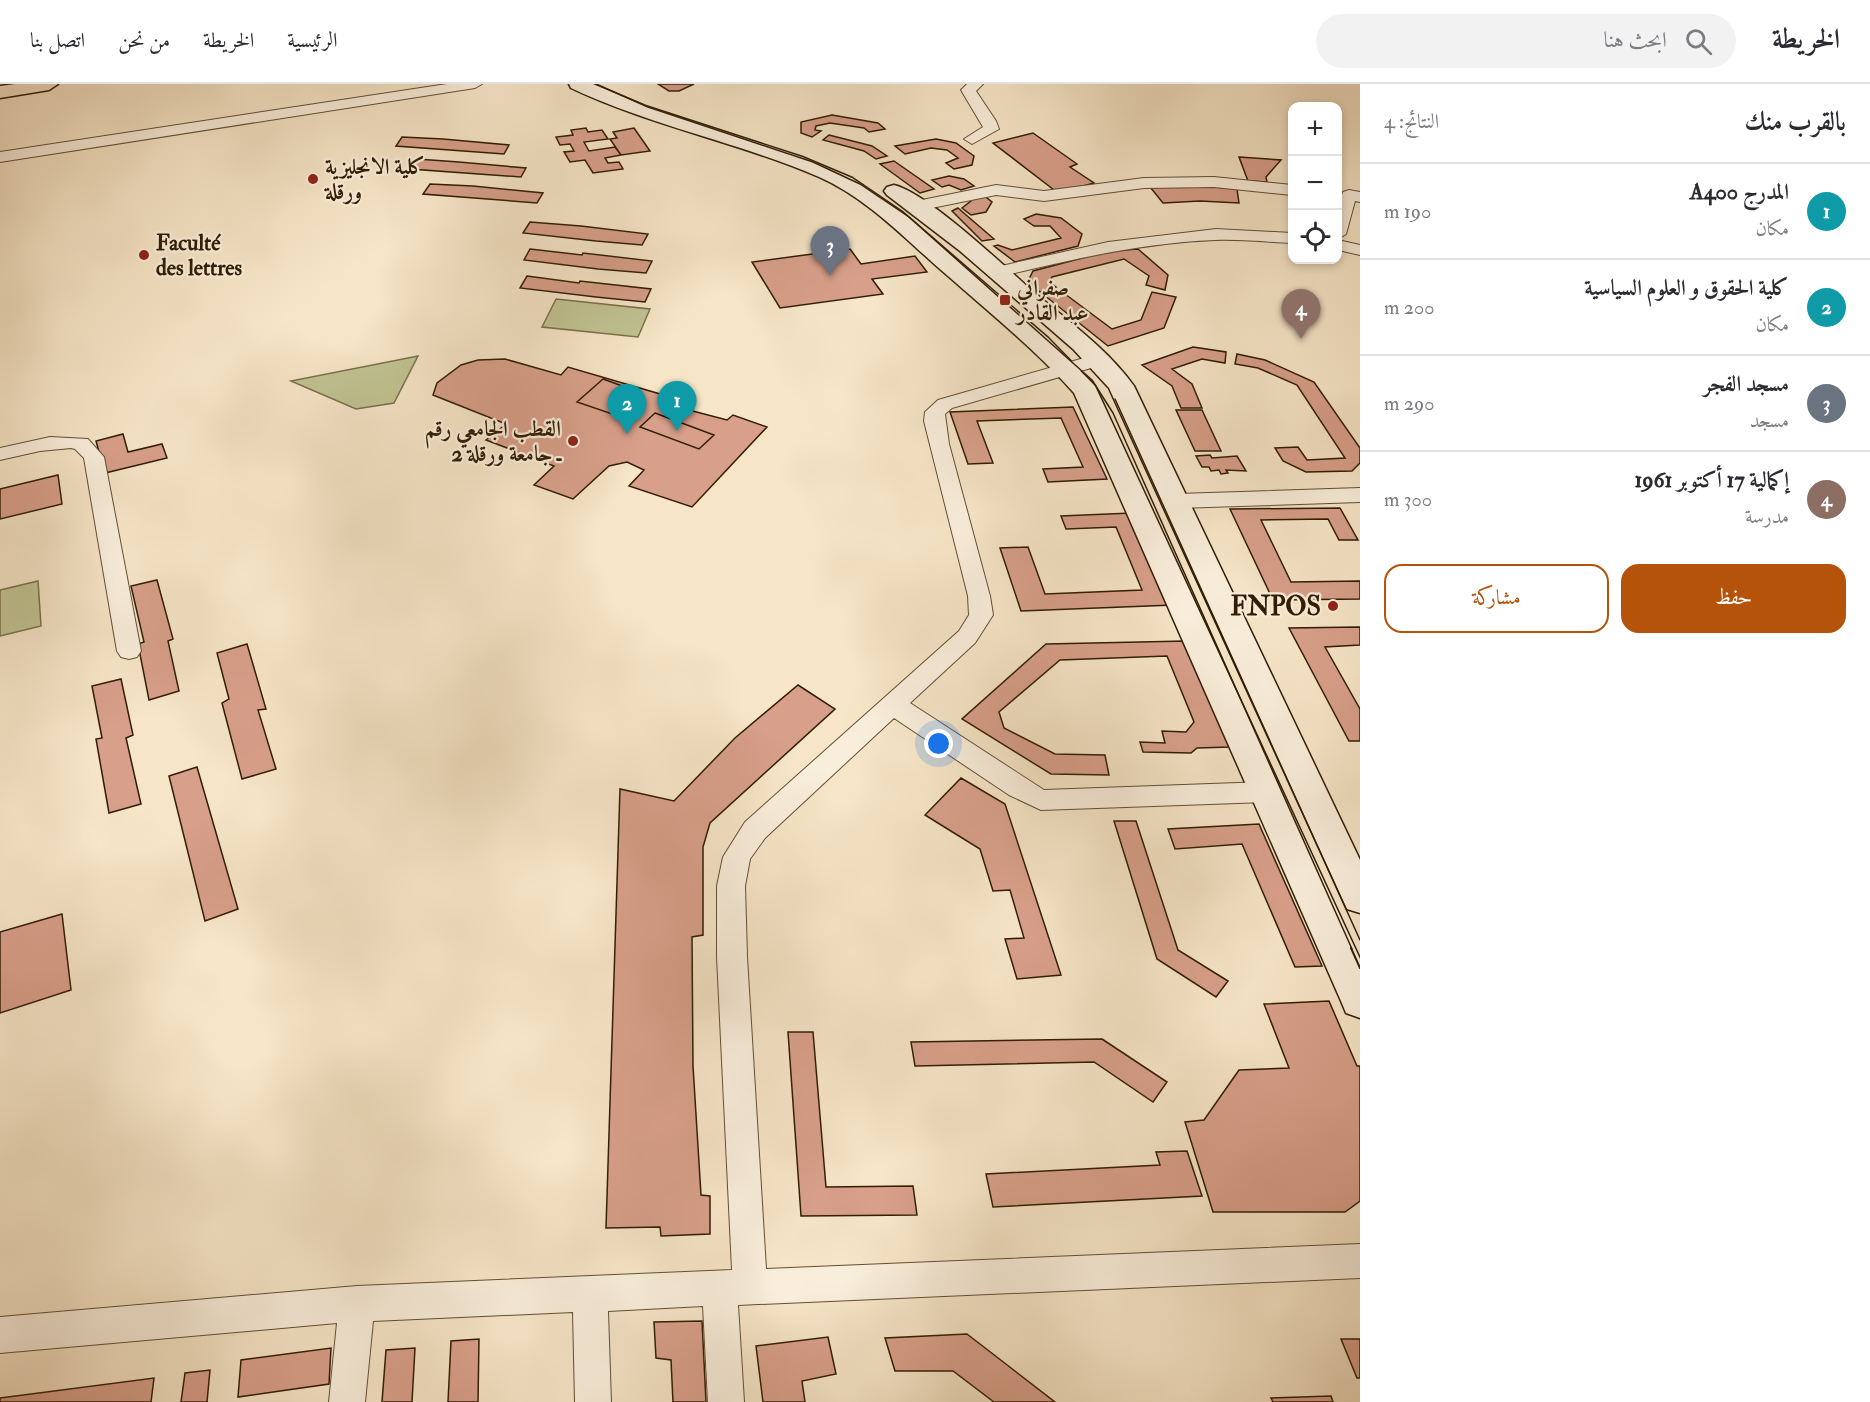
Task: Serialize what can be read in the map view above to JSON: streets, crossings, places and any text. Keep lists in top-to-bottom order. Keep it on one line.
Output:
{"places":{"other":["كلية الانجليزية ورقلة","Faculté des lettres","القطب الجامعي رقم 2 ـ جامعة ورقلة","FNPOS"],"transit":["صفراني عبد القادر"]},"page":{"header":"الخريطة","search":"ابحث هنا","nav":["الرئيسية","الخريطة","من نحن","اتصل بنا"],"heading":["بالقرب منك","النتائج: 4"],"map_buttons":["+","−"],"list":[{"mark":"1","name":"المدرج A400","note":"مكان","value":"190 m"},{"mark":"2","name":"كلية الحقوق و العلوم السياسية","note":"مكان","value":"200 m"},{"mark":"3","name":"مسجد الفجر","note":"مسجد","value":"290 m"},{"mark":"4","name":"إكمالية 17 أكتوبر 1961","note":"مدرسة","value":"300 m"}],"pins":["3","4","1","2"],"buttons":["حفظ","مشاركة"]}}
